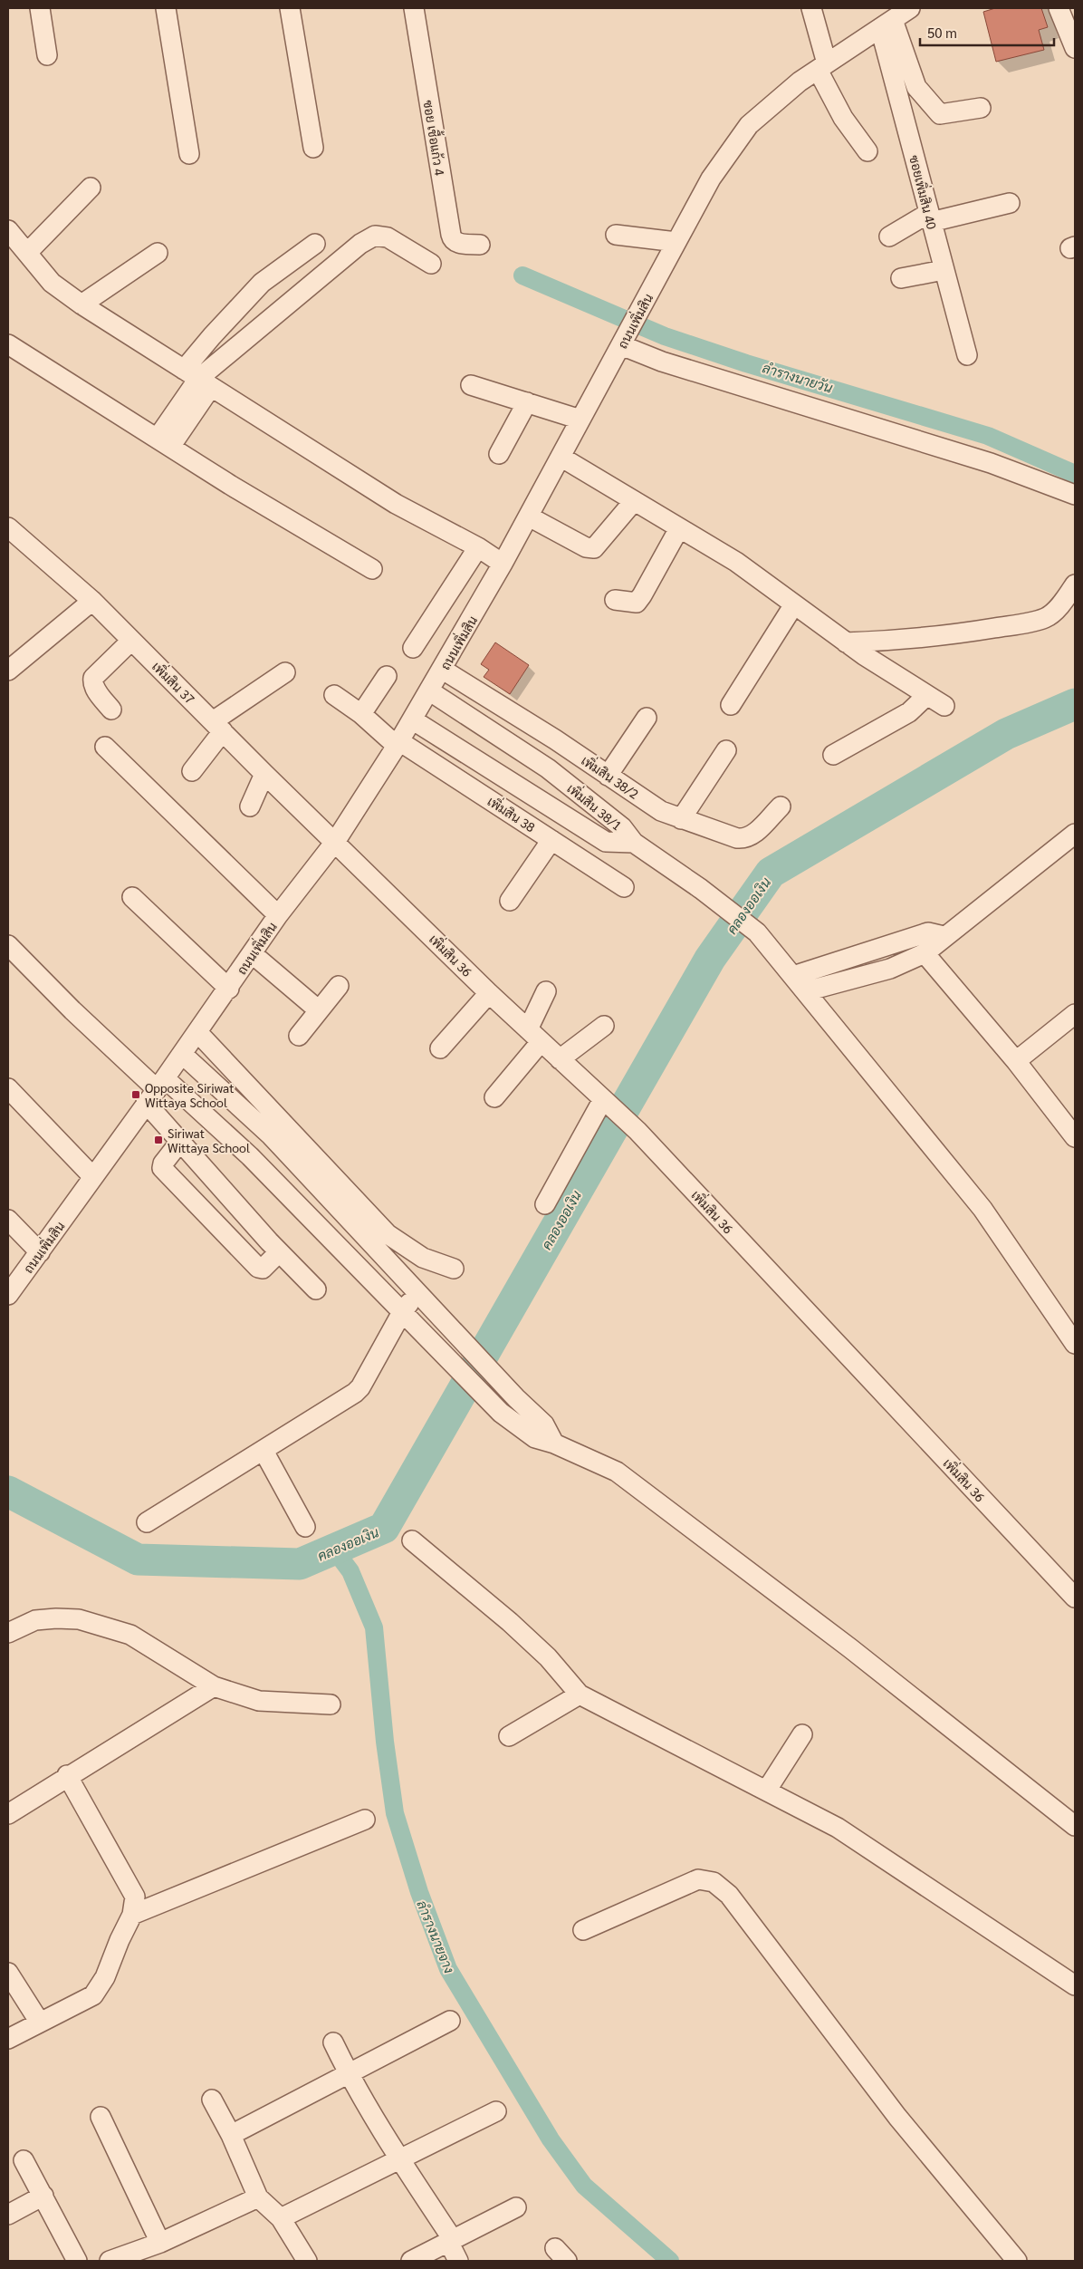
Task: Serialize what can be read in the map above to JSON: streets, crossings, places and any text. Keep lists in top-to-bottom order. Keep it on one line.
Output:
{"streets":{"street":["ซอย เชื้อแก้ว 4","ซอยเพิ่มสิน 40","ถนนเพิ่มสิน","เพิ่มสิน 37","เพิ่มสิน 38/2","เพิ่มสิน 38/1","เพิ่มสิน 38","เพิ่มสิน 36"]},"crossings":[["ซอยเพิ่มสิน 40","ถนนเพิ่มสิน"],["ถนนเพิ่มสิน","เพิ่มสิน 37"],["ถนนเพิ่มสิน","เพิ่มสิน 38/2"],["ถนนเพิ่มสิน","เพิ่มสิน 38/1"],["ถนนเพิ่มสิน","เพิ่มสิน 38"],["ถนนเพิ่มสิน","เพิ่มสิน 36"],["เพิ่มสิน 37","เพิ่มสิน 36"]],"water":["ลำรางนายวัน","คลองออเงิน","ลำรางนายจาง"],"places":{"transit":["Opposite Siriwat Wittaya School","Siriwat Wittaya School"]},"scale_bar":"50 m"}
